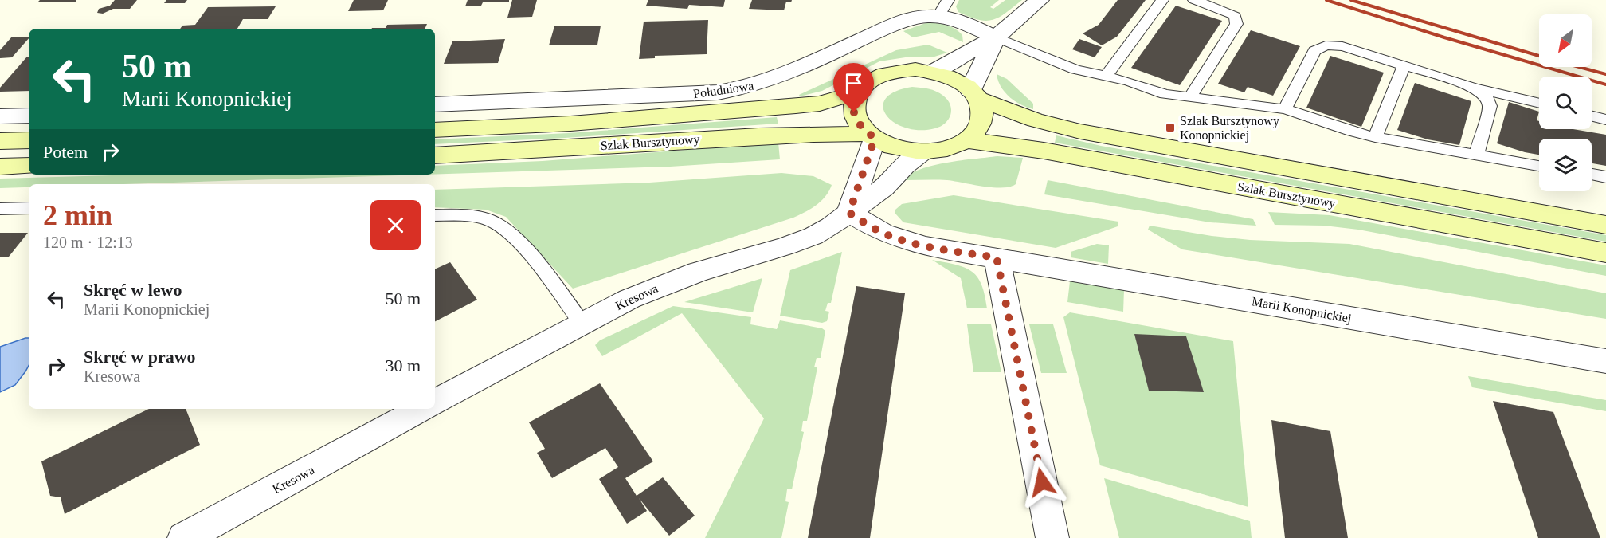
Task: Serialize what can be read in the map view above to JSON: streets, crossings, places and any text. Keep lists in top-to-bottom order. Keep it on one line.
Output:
{"streets":{"main road":["Szlak Bursztynowy"],"street":["Południowa","Kresowa","Marii Konopnickiej"]},"crossings":[["Szlak Bursztynowy","Kresowa"],["Kresowa","Marii Konopnickiej"]],"places":{"transit":["Szlak Bursztynowy Konopnickiej"]},"north":"bottom left","page":{"turn":["50 m","Marii Konopnickiej"],"then":"Potem","heading":["2 min","120 m · 12:13"],"list":[{"name":"Skręć w lewo","note":"Marii Konopnickiej","value":"50 m"},{"name":"Skręć w prawo","note":"Kresowa","value":"30 m"}]}}
